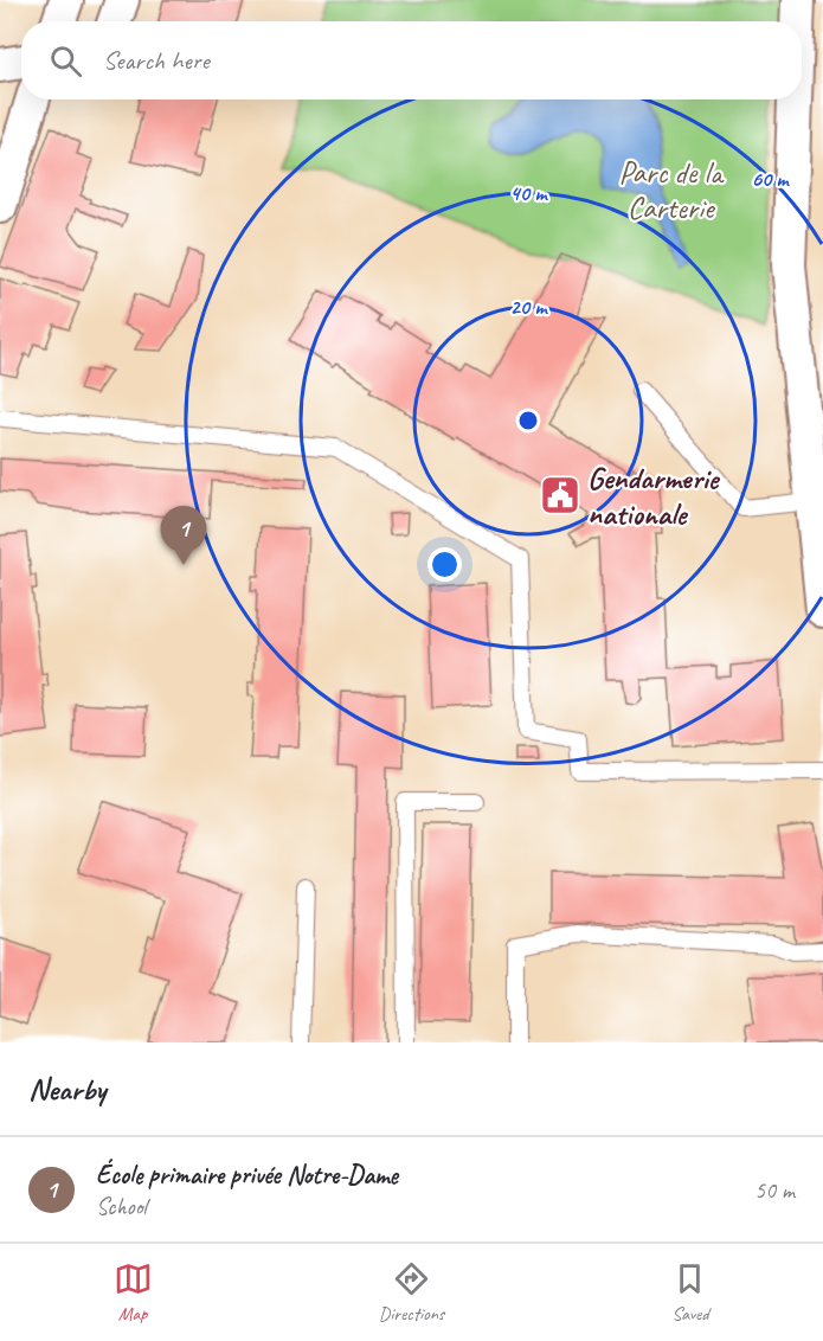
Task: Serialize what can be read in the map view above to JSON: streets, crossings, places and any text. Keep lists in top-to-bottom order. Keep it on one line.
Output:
{"parks":["Parc de la Carterie"],"places":{"public building":["Gendarmerie nationale"]},"page":{"search":"Search here","pins":"1","heading":"Nearby","list":[{"mark":"1","name":"École primaire privée Notre-Dame","note":"School","value":"50 m"}],"nav":["Map","Directions","Saved"]},"rings":["60 m","40 m","20 m"]}
